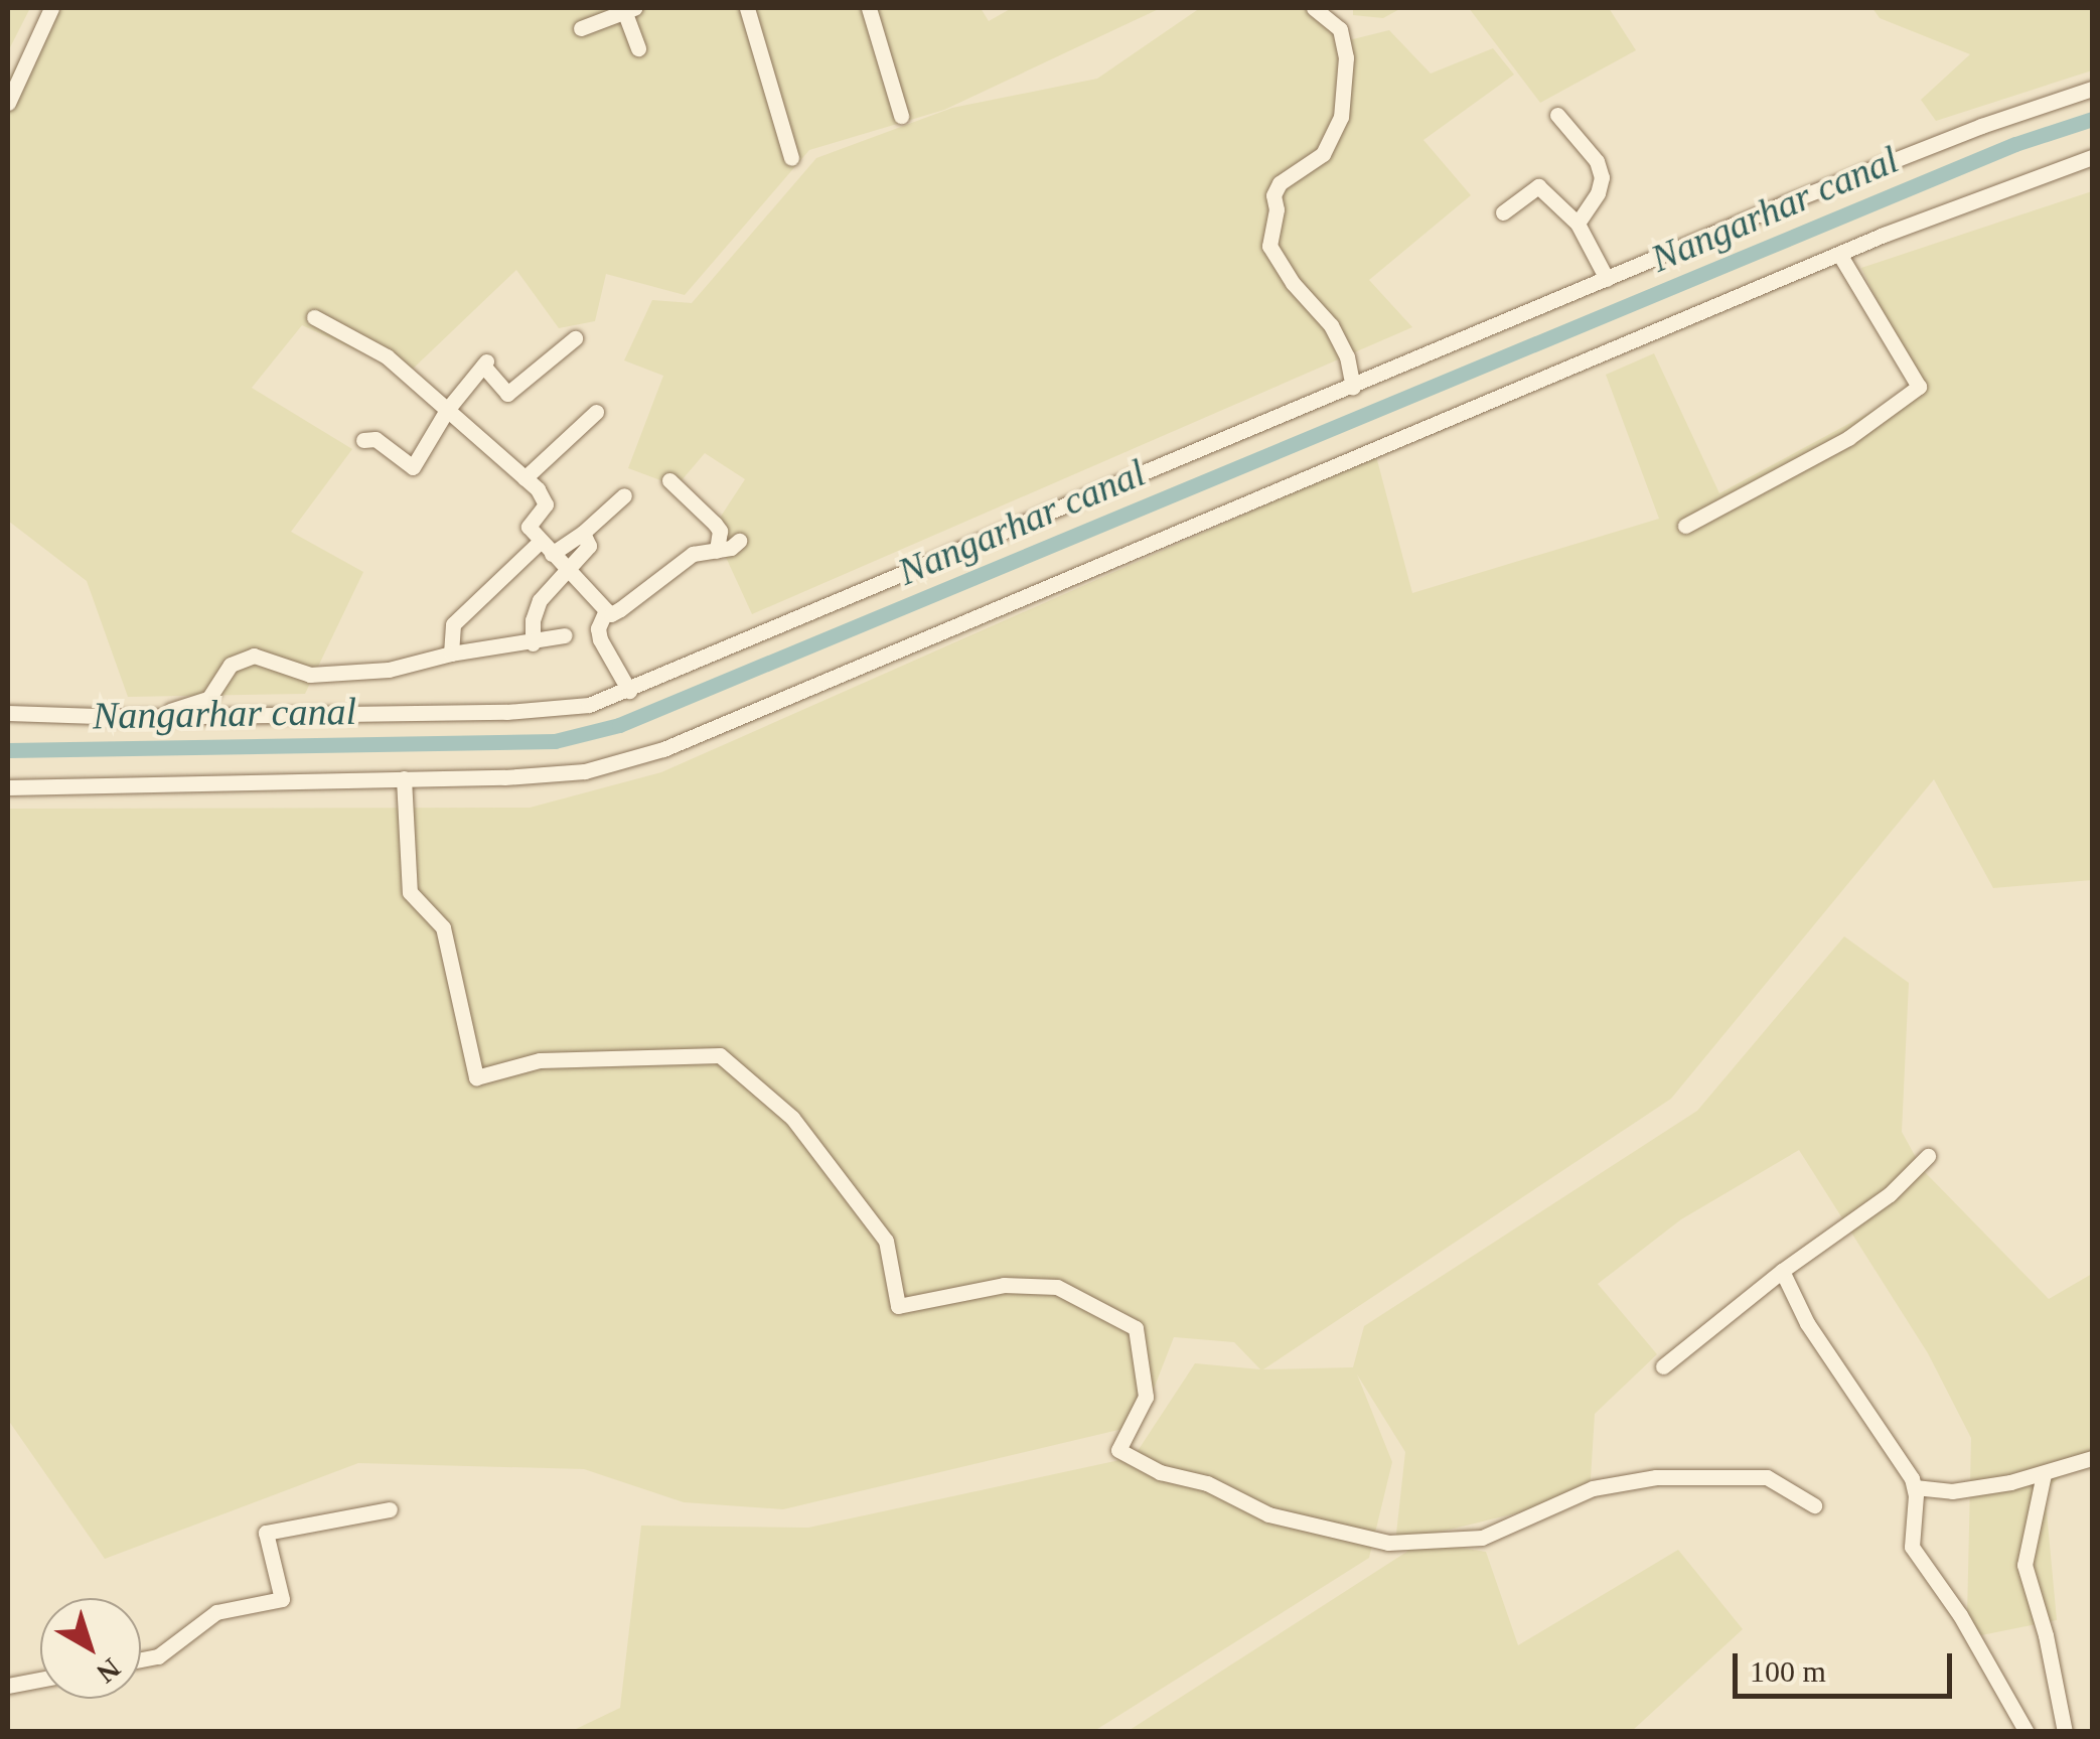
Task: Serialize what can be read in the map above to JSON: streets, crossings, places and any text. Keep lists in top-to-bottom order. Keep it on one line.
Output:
{"water":["Nangarhar canal"],"scale_bar":"100 m","north":"bottom right"}
